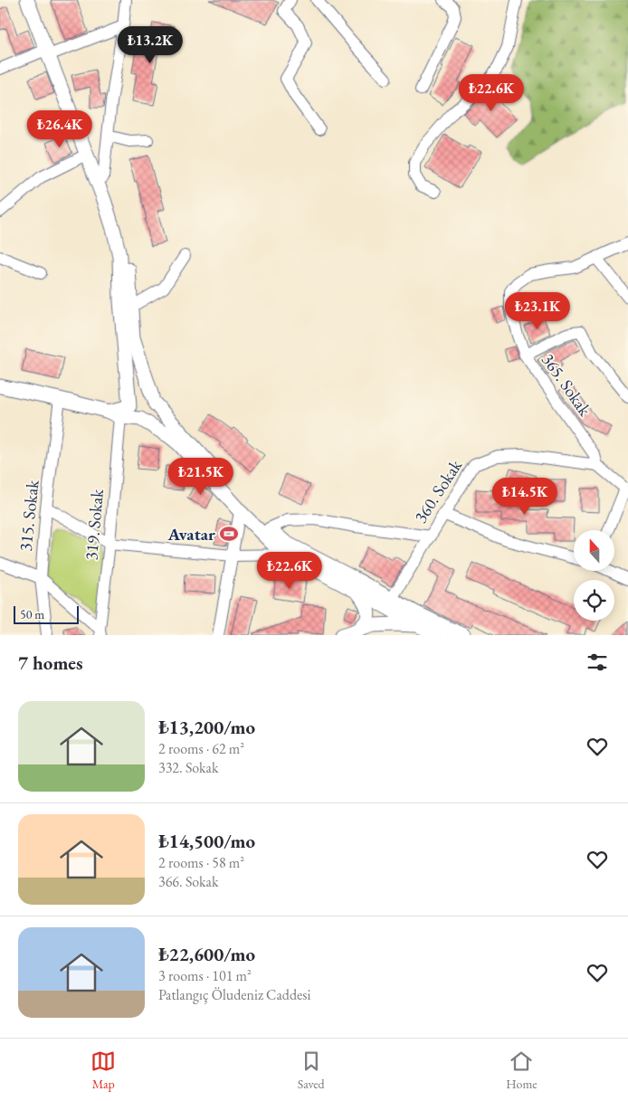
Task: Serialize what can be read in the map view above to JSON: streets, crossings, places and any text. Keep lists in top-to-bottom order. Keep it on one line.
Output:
{"streets":{"street":["365. Sokak","360. Sokak","315. Sokak","319. Sokak"]},"crossings":[["365. Sokak","360. Sokak"]],"places":{"sports":["Avatar"]},"scale_bar":"50 m","north":"top","page":{"price":["₺13.2K","₺22.6K","₺26.4K","₺23.1K","₺21.5K","₺14.5K","₺22.6K"],"scale":"50 m","heading":"7 homes","list":[{"name":"₺13,200/mo","note":"2 rooms · 62 m² · 332. Sokak"},{"name":"₺14,500/mo","note":"2 rooms · 58 m² · 366. Sokak"},{"name":"₺22,600/mo","note":"3 rooms · 101 m² · Patlangıç Öludeniz Caddesi"}],"tabs":["Map","Saved","Home"]}}
